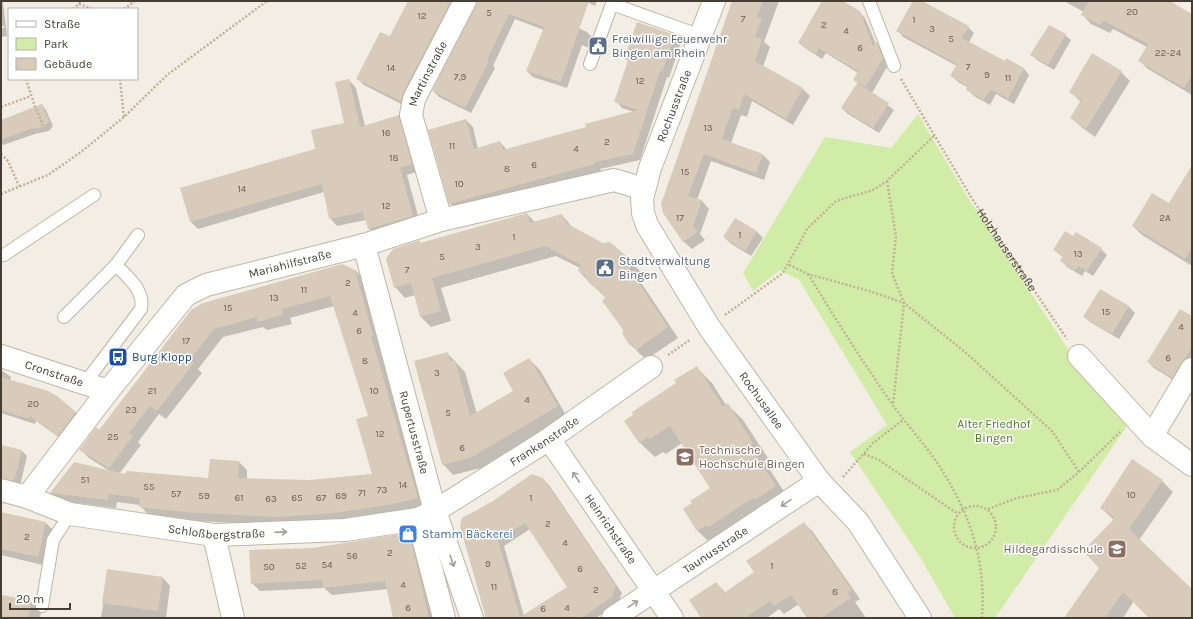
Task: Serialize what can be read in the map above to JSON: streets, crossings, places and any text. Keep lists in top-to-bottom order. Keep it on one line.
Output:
{"streets":{"street":["Martinstraße","Rochusstraße","Mariahilfstraße","Cronstraße","Rochusallee","Rupertusstraße","Frankenstraße","Heinrichstraße","Schloßbergstraße","Taunusstraße"],"path":["Holzhauserstraße"]},"crossings":[["Martinstraße","Mariahilfstraße"],["Rochusstraße","Mariahilfstraße"],["Rochusstraße","Rochusallee"],["Mariahilfstraße","Cronstraße"],["Mariahilfstraße","Rochusallee"],["Mariahilfstraße","Rupertusstraße"],["Mariahilfstraße","Schloßbergstraße"],["Rochusallee","Taunusstraße"],["Rupertusstraße","Frankenstraße"],["Rupertusstraße","Schloßbergstraße"],["Frankenstraße","Heinrichstraße"],["Frankenstraße","Schloßbergstraße"],["Heinrichstraße","Taunusstraße"]],"one_way":["Schloßbergstraße"],"parks":["Alter Friedhof Bingen"],"places":{"public building":["Freiwillige Feuerwehr Bingen am Rhein","Stadtverwaltung Bingen"],"bus stop":["Burg Klopp"],"school or university":["Technische Hochschule Bingen","Hildegardisschule"],"shop":["Stamm Bäckerei"]},"house_numbers":["20","5","12","7","1","2","3","4","5","6","22-24","7","14","9","7,9","11","12","13","16","2","11","4","18","6","8","15","10","14","12","17","2A","1","1","3","13","5","7","2","11","13","15","15","4","4","6","17","6","8","3","21","10","4","20","23","5","12","25","6","51","14","55","73","71","57","10","59","69","61","65","67","1","63","2","2","4","2","56","9","54","52","1","50","6","4","11","2","8","6","4","6"],"legend":["Straße","Park","Gebäude"],"scale_bar":"20 m"}
